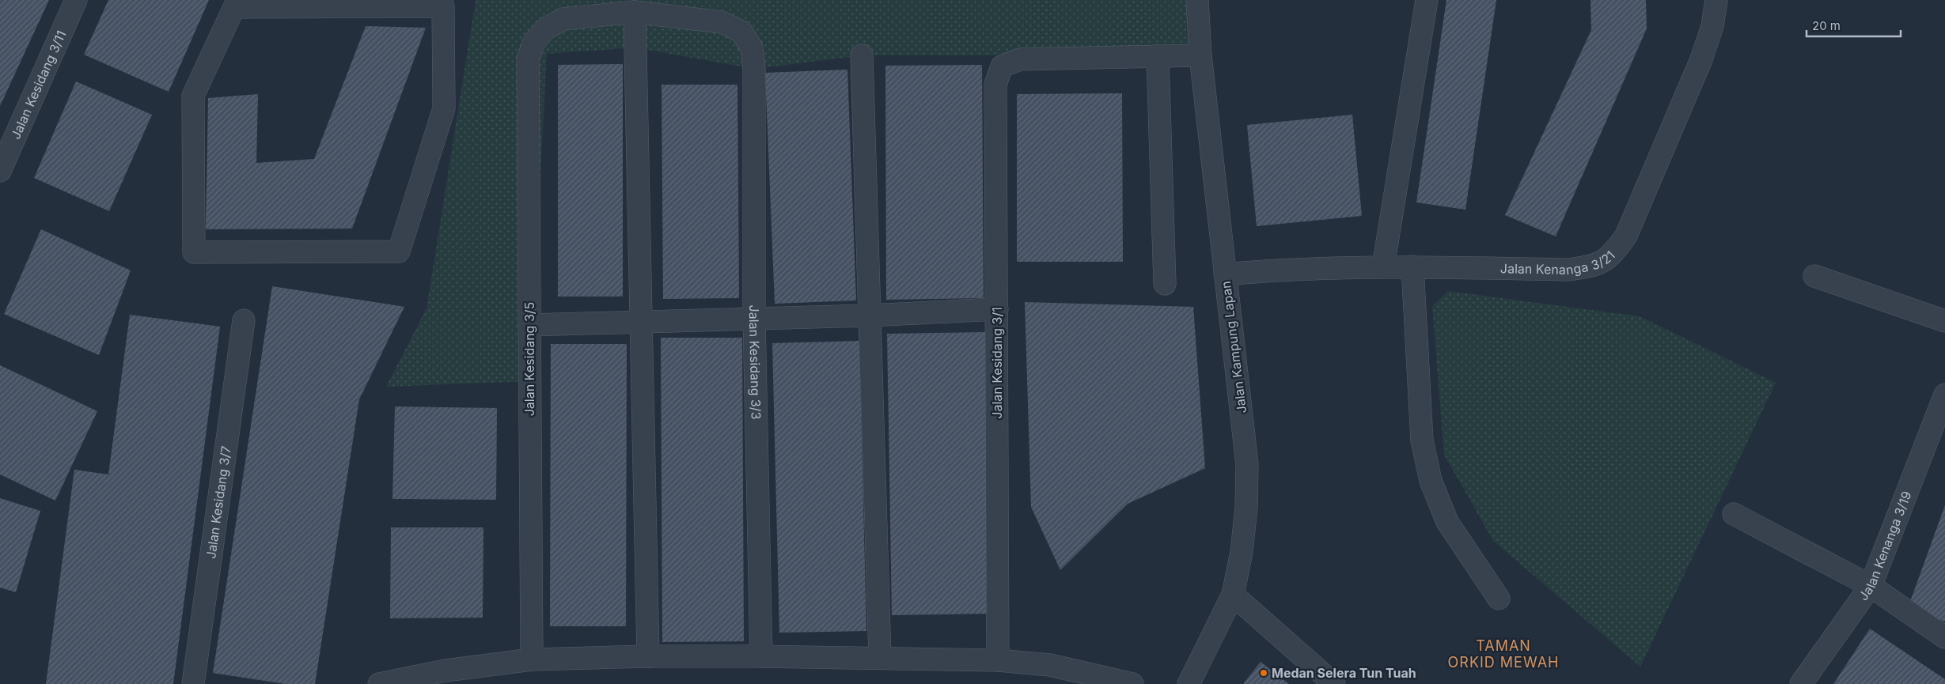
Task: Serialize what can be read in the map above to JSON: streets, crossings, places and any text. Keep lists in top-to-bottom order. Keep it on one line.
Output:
{"streets":{"street":["Jalan Kesidang 3/11","Jalan Kenanga 3/21","Jalan Kampung Lapan","Jalan Kesidang 3/5","Jalan Kesidang 3/3","Jalan Kesidang 3/1","Jalan Kesidang 3/7","Jalan Kenanga 3/19"]},"crossings":[["Jalan Kenanga 3/21","Jalan Kampung Lapan"],["Jalan Kesidang 3/5","Jalan Kesidang 3/3"]],"districts":["TAMAN ORKID MEWAH"],"places":["Medan Selera Tun Tuah"],"scale_bar":"20 m"}
